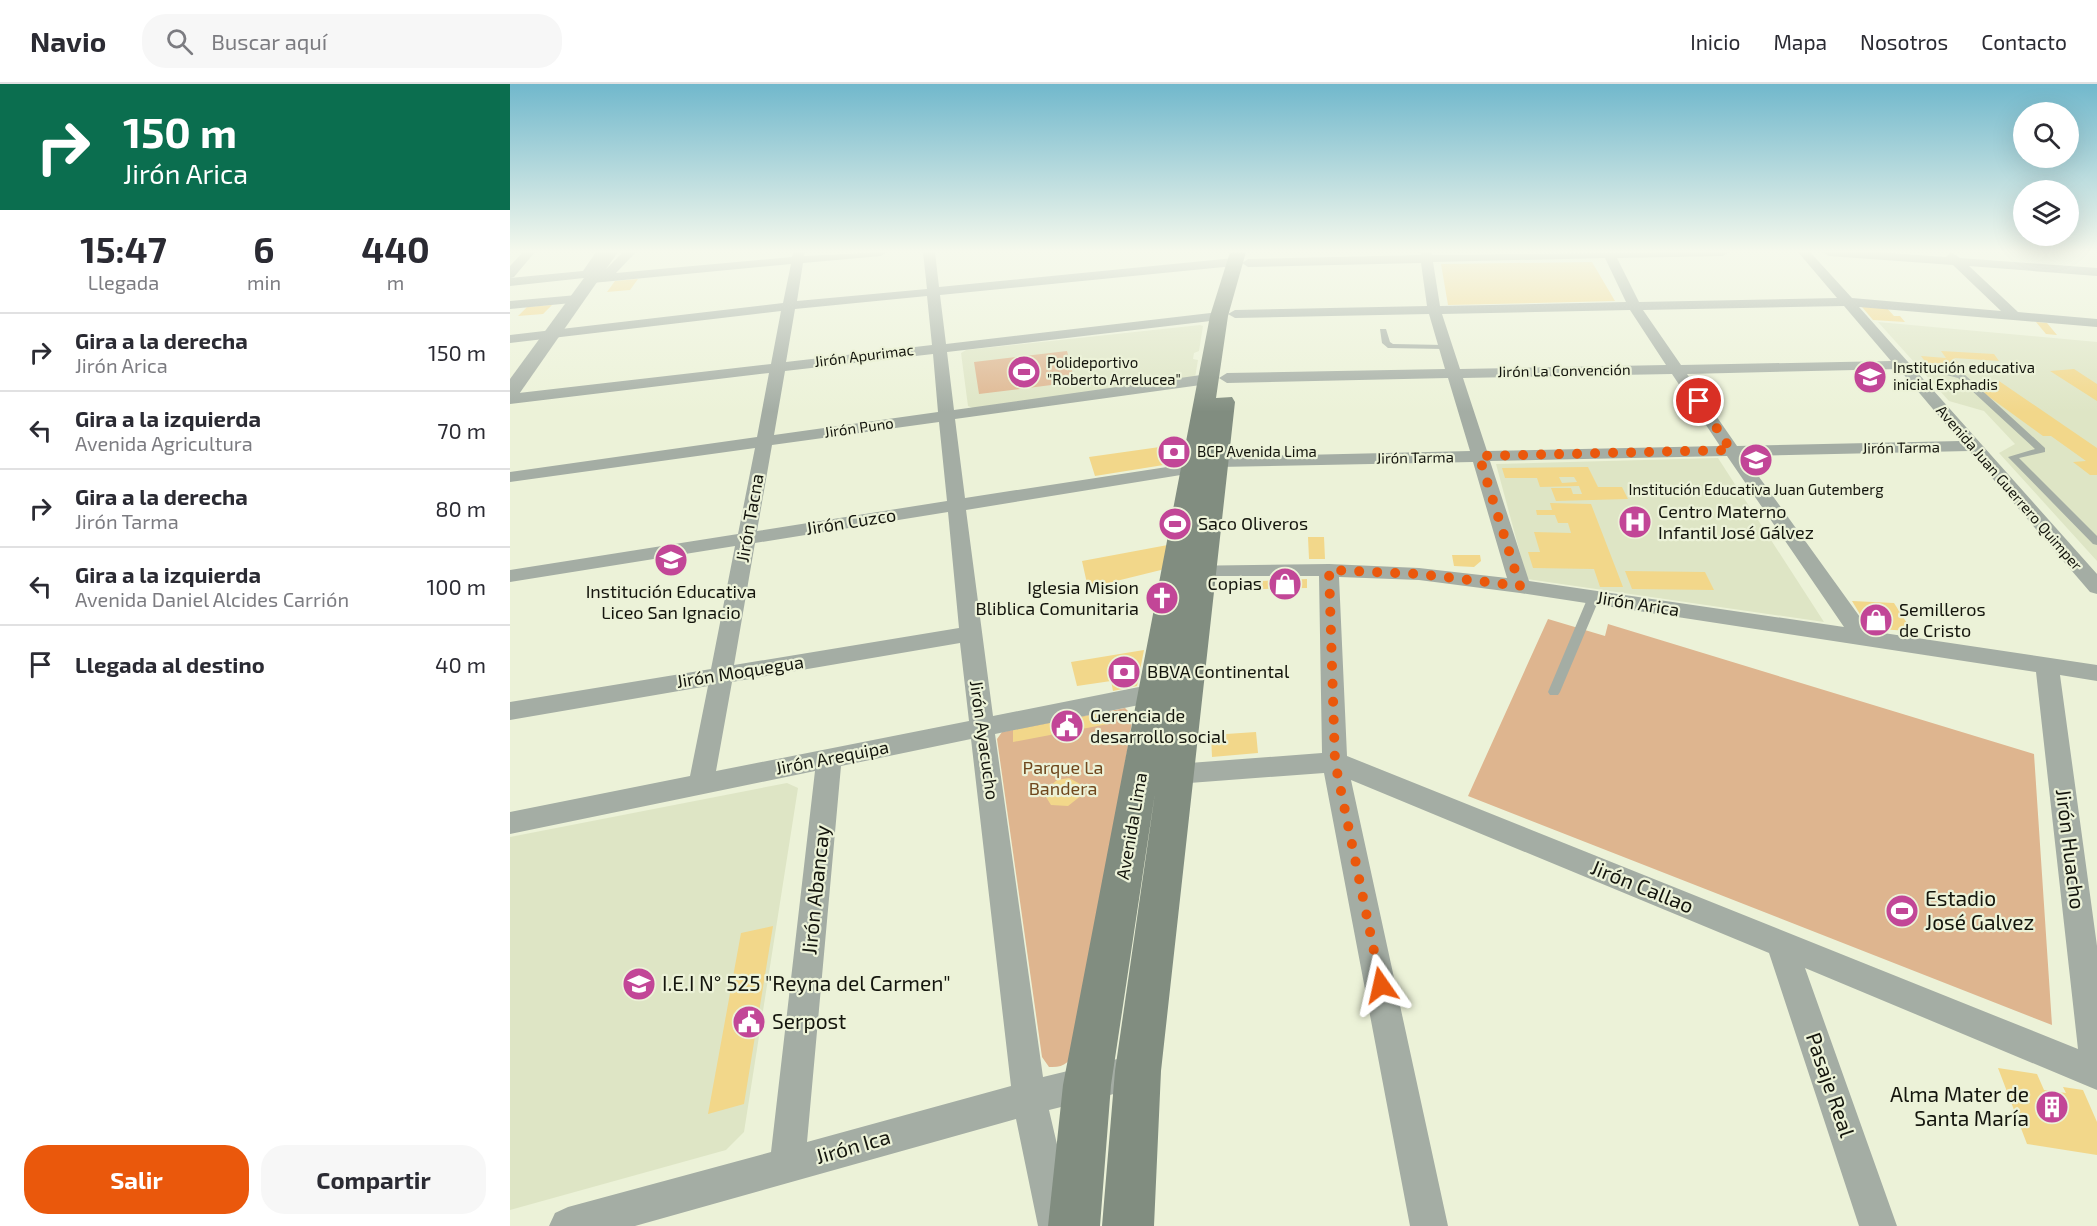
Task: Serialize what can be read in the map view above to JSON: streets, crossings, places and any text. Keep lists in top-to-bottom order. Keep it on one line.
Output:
{"streets":{"main road":["Avenida Lima"],"street":["Jirón Apurimac","Jirón La Convención","Jirón Puno","Jirón Tarma","Avenida Juan Guerrero Quimper","Jirón Tacna","Jirón Cuzco","Jirón Arica","Jirón Moquegua","Jirón Ayacucho","Jirón Arequipa","Jirón Huacho","Jirón Callao","Jirón Abancay","Pasaje Real","Jirón Ica"]},"crossings":[["Jirón Apurimac","Jirón Tacna"],["Jirón Apurimac","Jirón Ayacucho"],["Jirón Apurimac","Avenida Lima"],["Jirón La Convención","Jirón Puno"],["Jirón La Convención","Avenida Juan Guerrero Quimper"],["Jirón La Convención","Avenida Lima"],["Jirón Puno","Jirón Tacna"],["Jirón Puno","Jirón Ayacucho"],["Jirón Puno","Avenida Lima"],["Jirón Tarma","Avenida Juan Guerrero Quimper"],["Jirón Tarma","Jirón Cuzco"],["Jirón Tarma","Avenida Lima"],["Jirón Tacna","Jirón Cuzco"],["Jirón Tacna","Jirón Moquegua"],["Jirón Tacna","Jirón Arequipa"],["Jirón Cuzco","Jirón Ayacucho"],["Jirón Cuzco","Avenida Lima"],["Jirón Arica","Avenida Lima"],["Jirón Arica","Jirón Huacho"],["Jirón Moquegua","Jirón Ayacucho"],["Jirón Ayacucho","Jirón Arequipa"],["Jirón Ayacucho","Jirón Ica"],["Jirón Arequipa","Avenida Lima"],["Jirón Arequipa","Jirón Abancay"],["Avenida Lima","Jirón Callao"],["Avenida Lima","Jirón Ica"],["Jirón Callao","Pasaje Real"],["Jirón Abancay","Jirón Ica"]],"parks":["Parque La Bandera"],"places":{"sports":["Polideportivo \"Roberto Arrelucea\"","Saco Oliveros","Estadio José Galvez"],"school or university":["Institución educativa inicial Exphadis","Institución Educativa Juan Gutemberg","Institución Educativa Liceo San Ignacio","I.E.I N° 525 \"Reyna del Carmen\""],"bank":["BCP Avenida Lima","BBVA Continental"],"hospital":["Centro Materno Infantil José Gálvez"],"shop":["Copias","Semilleros de Cristo"],"church":["Iglesia Mision Bliblica Comunitaria"],"public building":["Gerencia de desarrollo social","Serpost"],"building":["Alma Mater de Santa María"]},"page":{"header":"Navio","search":"Buscar aquí","nav":["Inicio","Mapa","Nosotros","Contacto"],"turn":["150 m","Jirón Arica"],"eta":["15:47","Llegada","6","min","440","m"],"list":[{"name":"Gira a la derecha","note":"Jirón Arica","value":"150 m"},{"name":"Gira a la izquierda","note":"Avenida Agricultura","value":"70 m"},{"name":"Gira a la derecha","note":"Jirón Tarma","value":"80 m"},{"name":"Gira a la izquierda","note":"Avenida Daniel Alcides Carrión","value":"100 m"},{"name":"Llegada al destino","value":"40 m"}],"buttons":["Salir","Compartir"]}}
